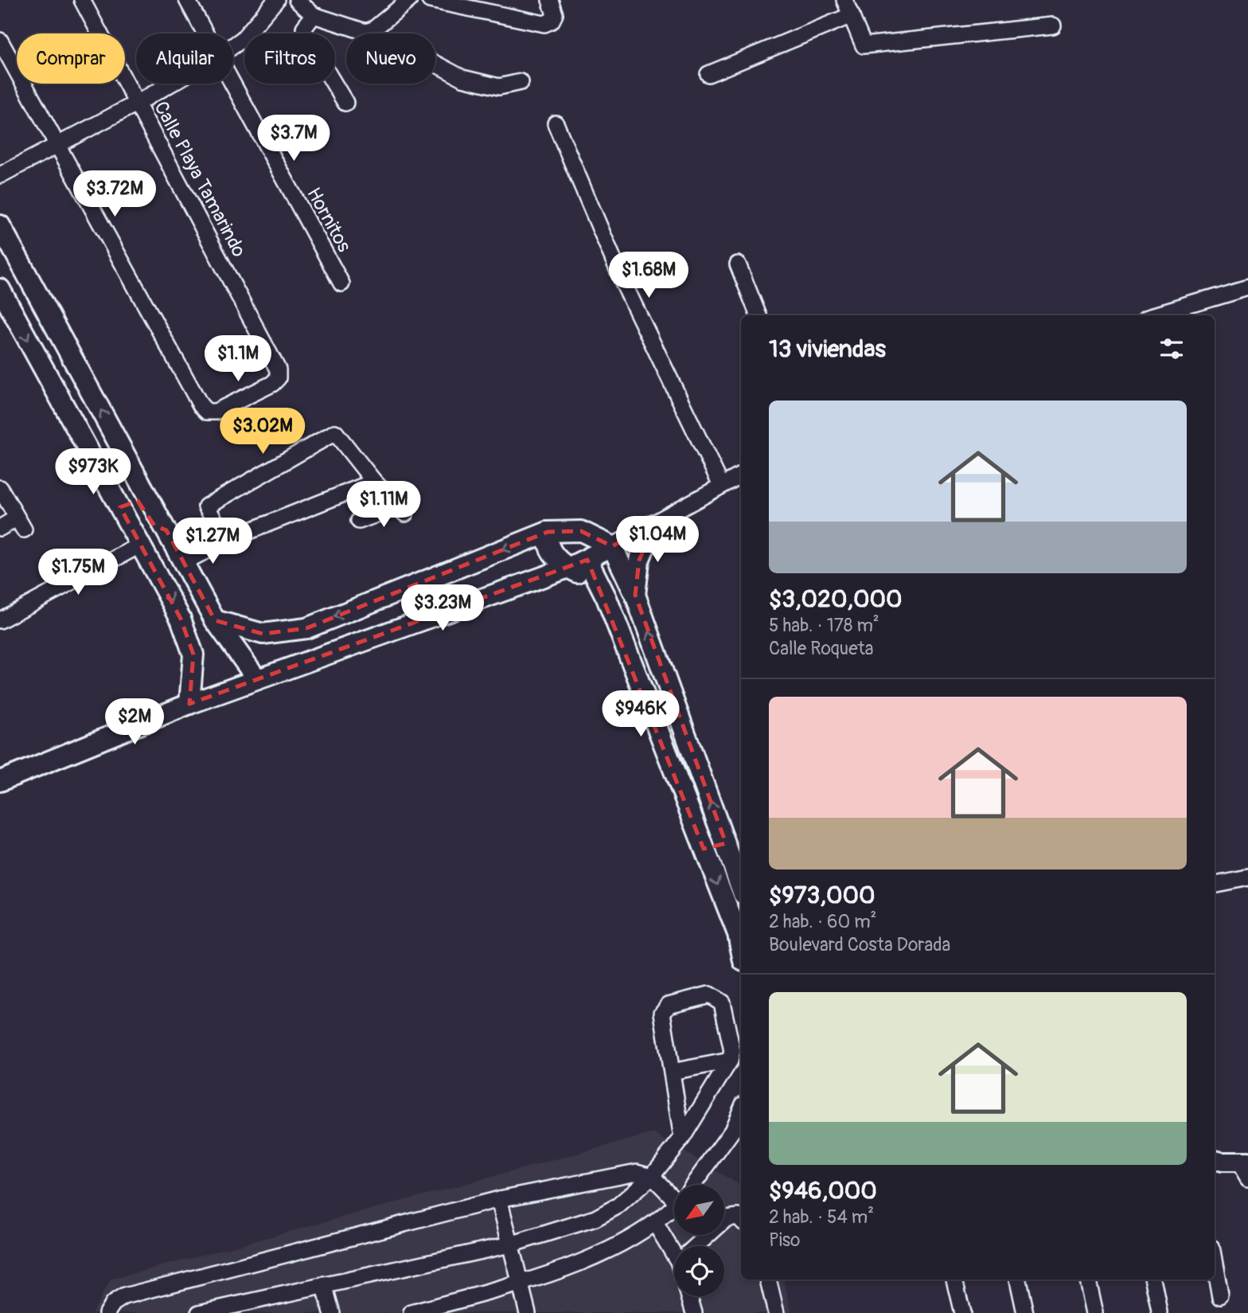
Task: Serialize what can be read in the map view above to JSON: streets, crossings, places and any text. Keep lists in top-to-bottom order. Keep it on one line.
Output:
{"streets":{"street":["Calle Playa Tamarindo","Hornitos"]},"north":"bottom left","page":{"chip":["Comprar","Alquilar","Filtros","Nuevo"],"price":["$3.7M","$3.72M","$1.68M","$1.1M","$3.02M","$973K","$1.11M","$1.04M","$1.27M","$1.75M","$3.23M","$946K","$2M"],"heading":"13 viviendas","list":[{"name":"$3,020,000","note":"5 hab. · 178 m² · Calle Roqueta"},{"name":"$973,000","note":"2 hab. · 60 m² · Boulevard Costa Dorada"},{"name":"$946,000","note":"2 hab. · 54 m² · Piso"}]}}
